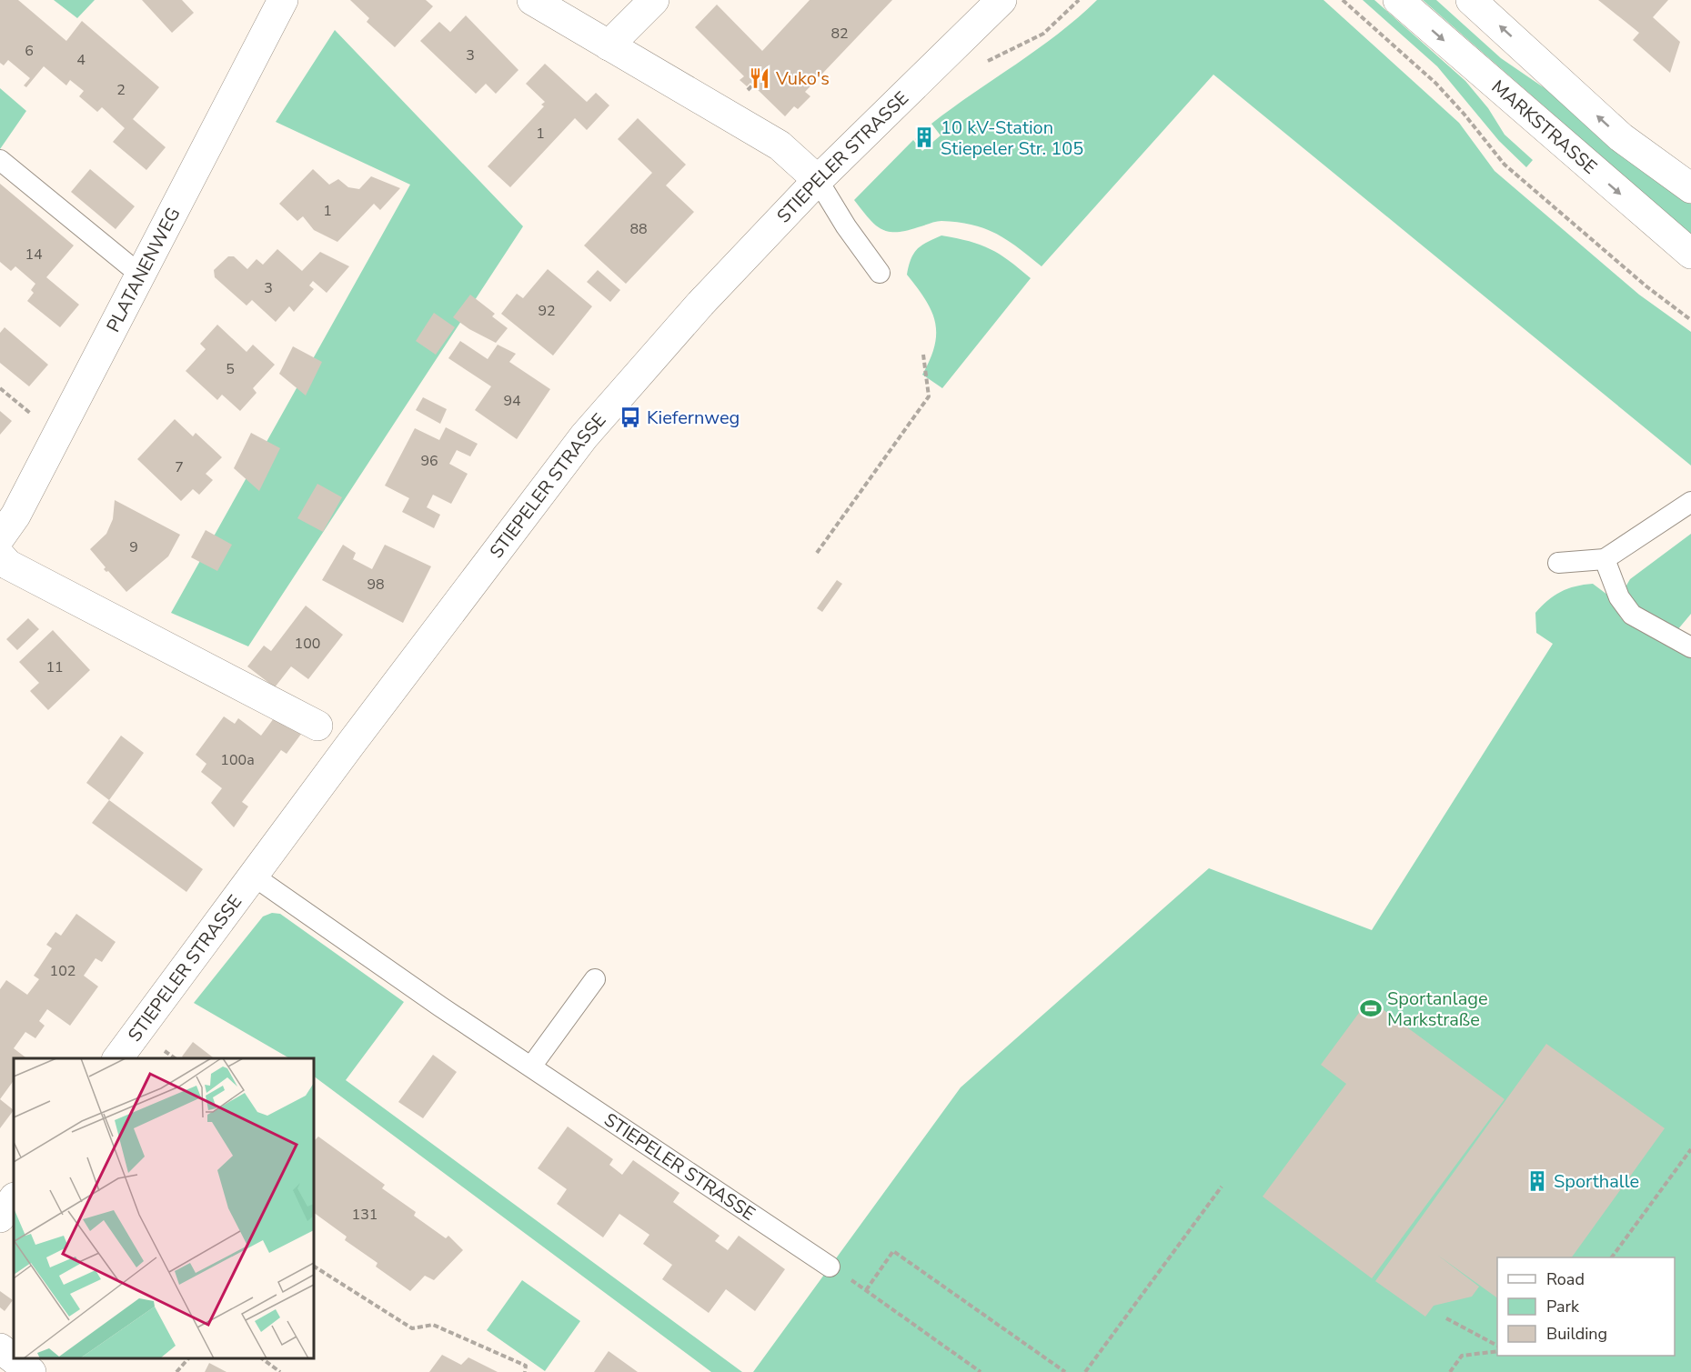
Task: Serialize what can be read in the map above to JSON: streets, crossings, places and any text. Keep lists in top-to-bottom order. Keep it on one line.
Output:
{"streets":{"street":["MARKSTRASSE","STIEPELER STRASSE","PLATANENWEG"]},"places":{"restaurant":["Vuko's"],"building":["10 kV-Station Stiepeler Str. 105","Sporthalle"],"bus stop":["Kiefernweg"],"sports":["Sportanlage Markstraße"]},"house_numbers":["82","6","3","4","2","1","1","88","14","3","92","5","94","96","7","9","98","100","11","100a","102","131"],"legend":["Road","Park","Building"]}
